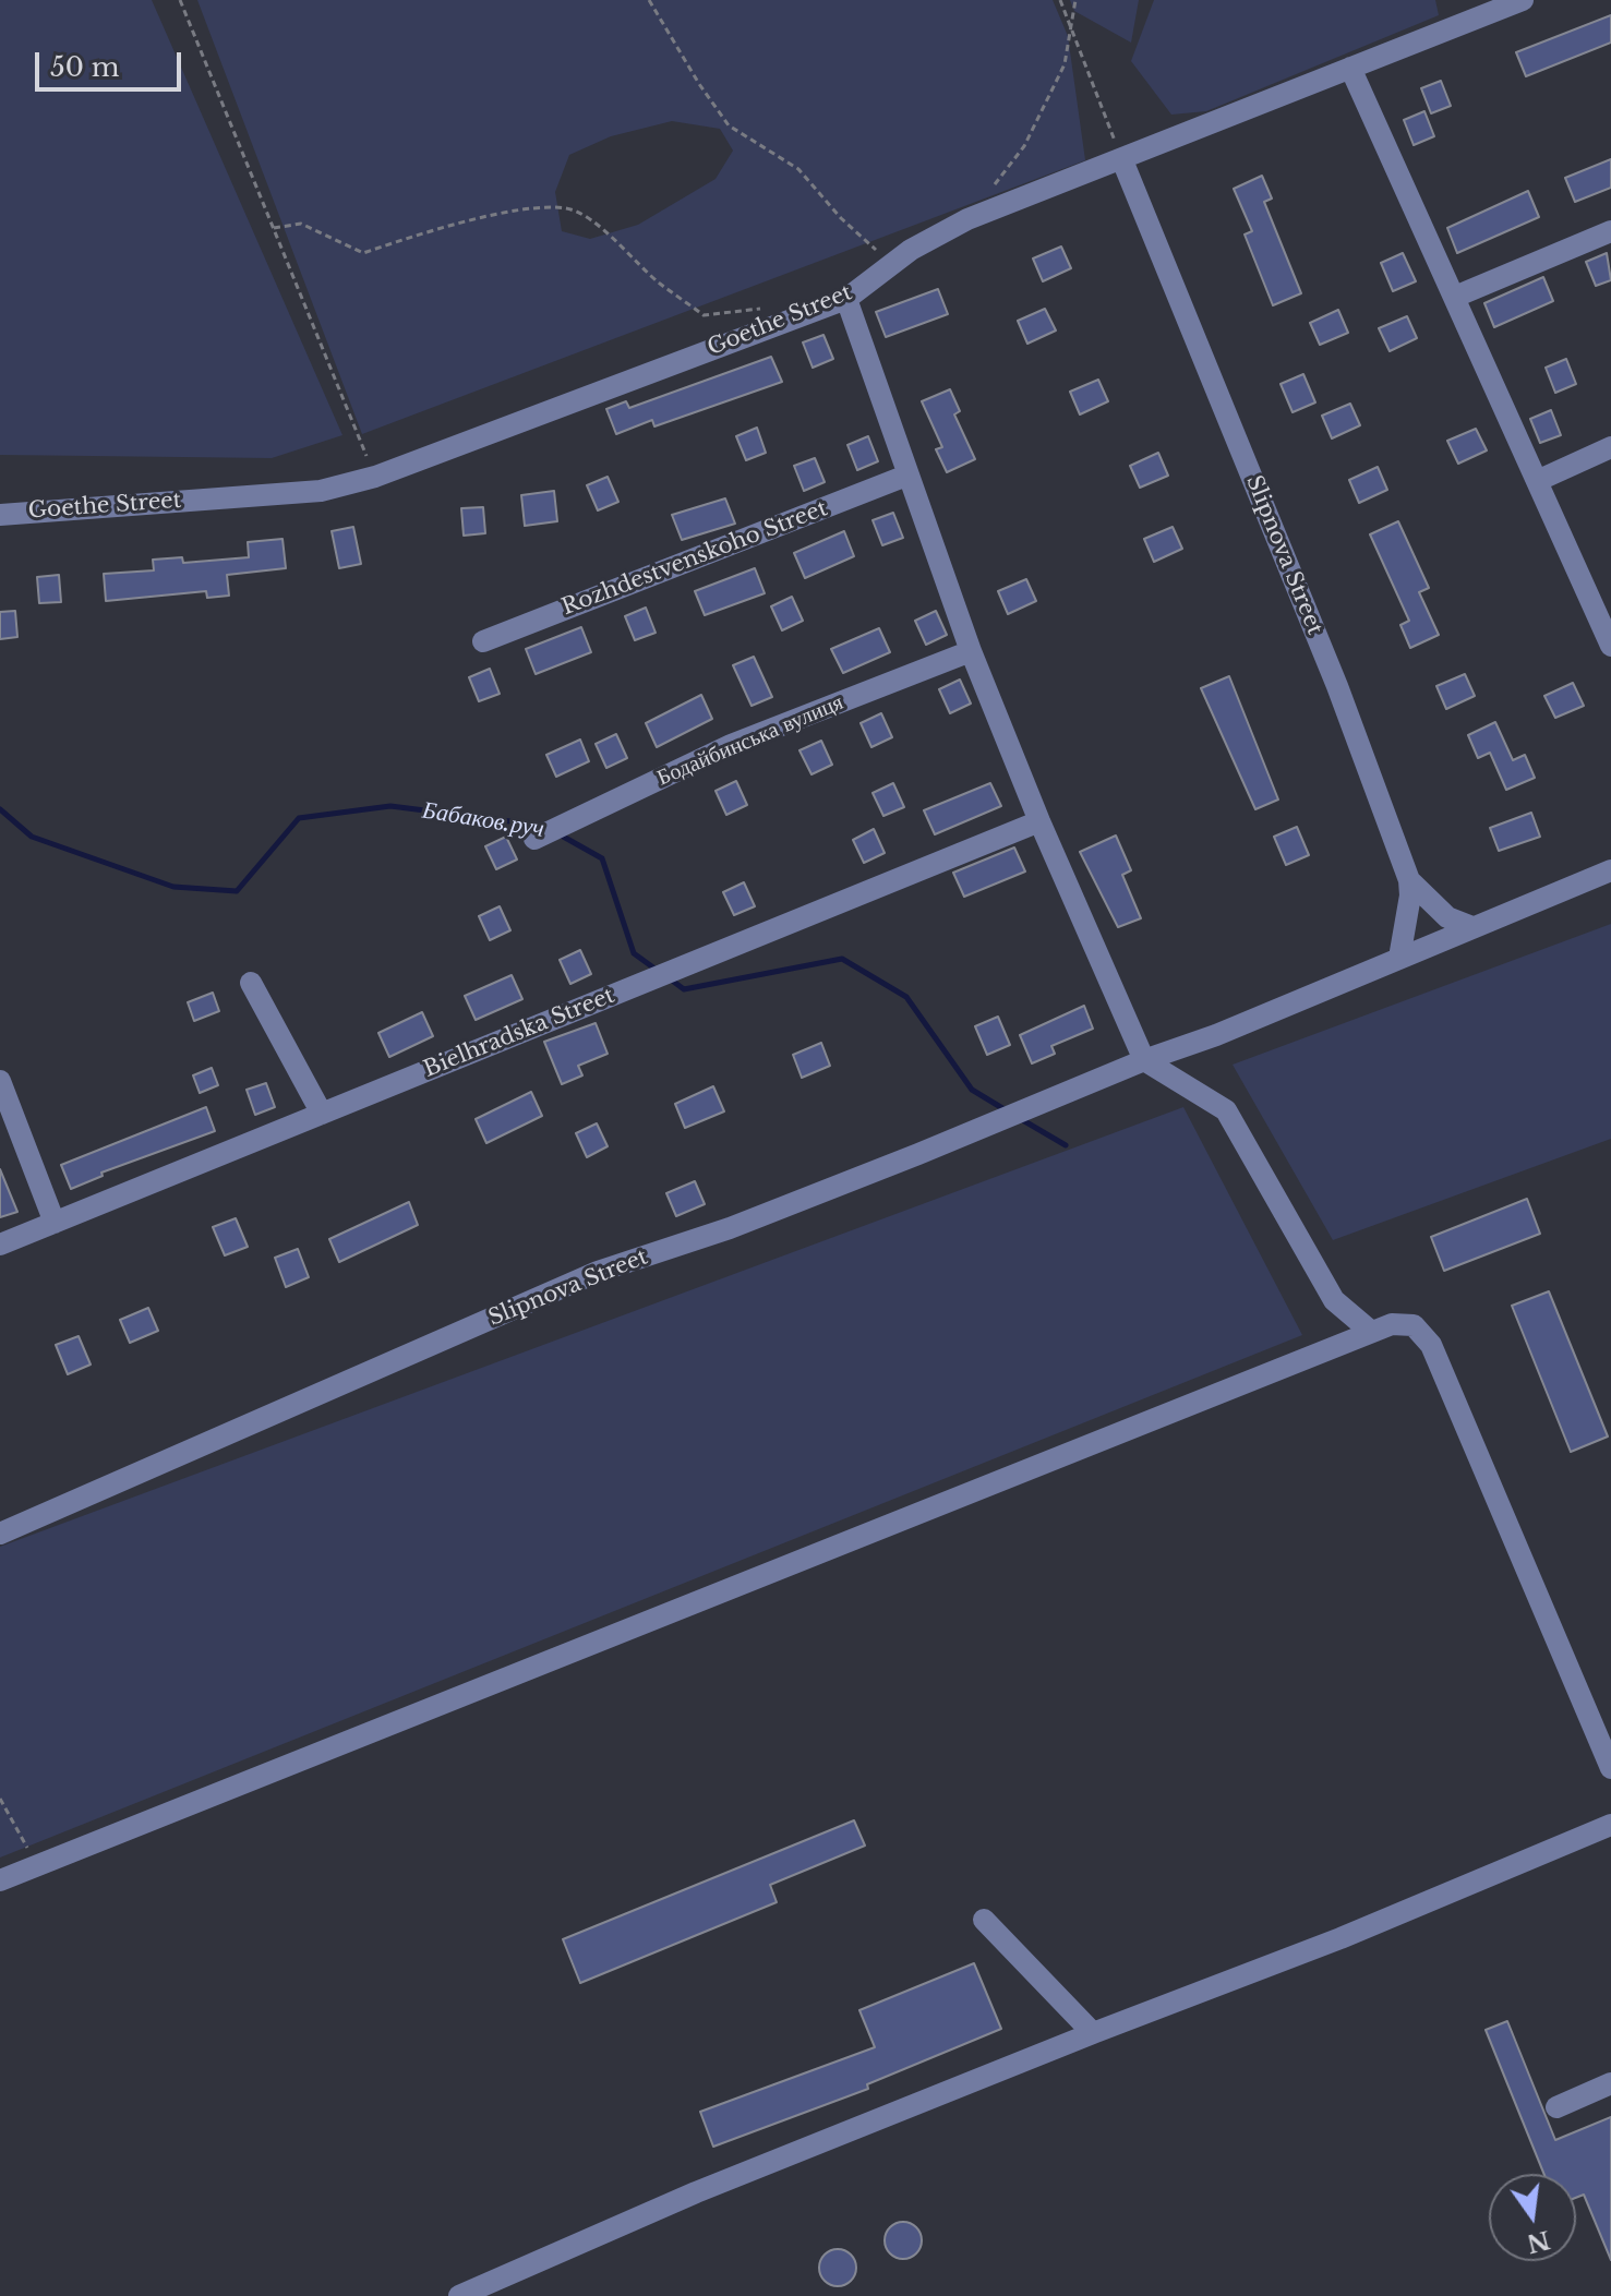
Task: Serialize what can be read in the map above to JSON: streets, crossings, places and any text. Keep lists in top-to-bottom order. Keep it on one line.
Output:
{"streets":{"street":["Goethe Street","Slipnova Street","Rozhdestvenskoho Street","Бодайбинська вулиця","Bielhradska Street"]},"crossings":[["Goethe Street","Slipnova Street"]],"water":["Бабаков.руч"],"scale_bar":"50 m","north":"bottom"}
